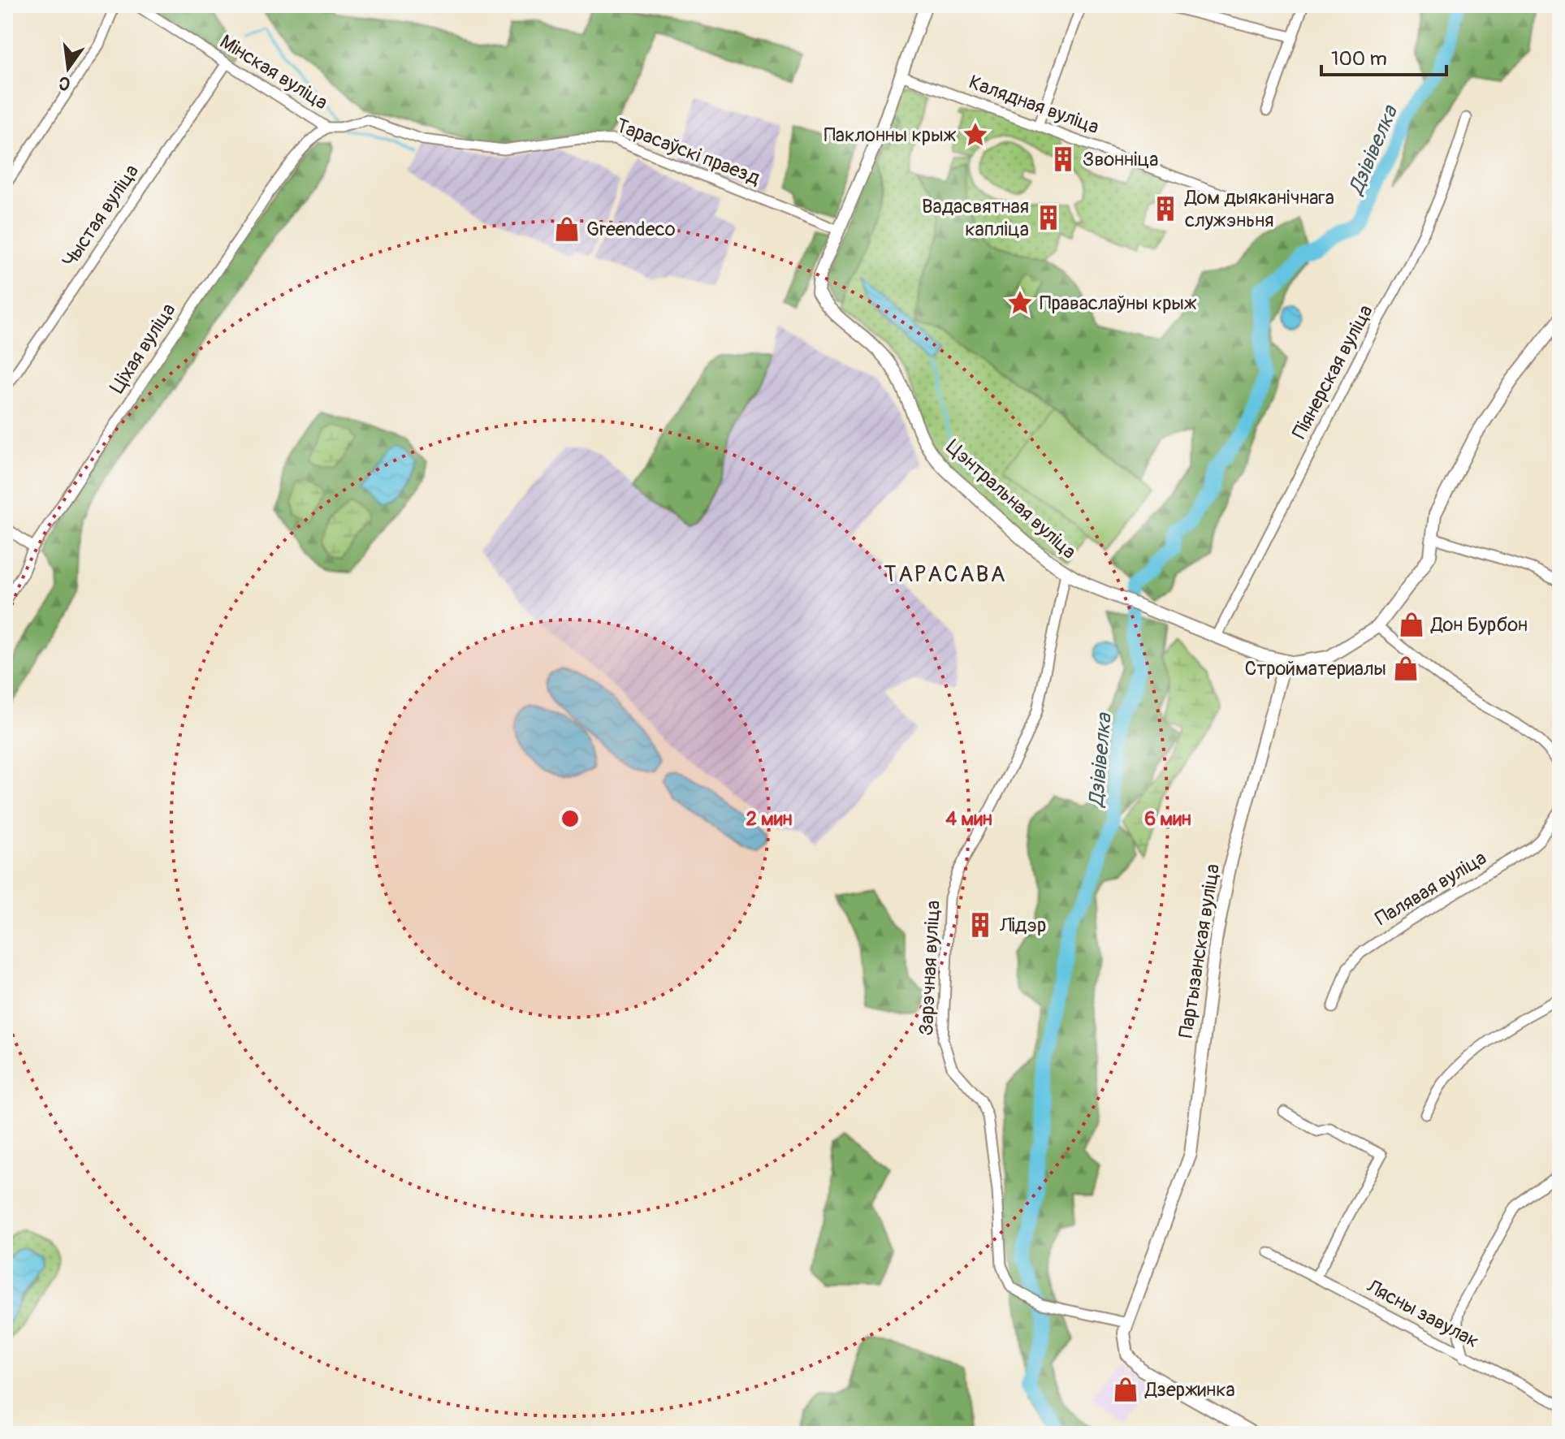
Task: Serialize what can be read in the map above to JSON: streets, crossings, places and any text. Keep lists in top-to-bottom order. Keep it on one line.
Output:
{"streets":{"street":["Мінская вуліца","Калядная вуліца","Тарасаўскі праезд","Чыстая вуліца","Ціхая вуліца","Піянерская вуліца","Цэнтральная вуліца","Палявая вуліца","Партызанская вуліца","Зарэчная вуліца","Лясны завулак"]},"crossings":[["Мінская вуліца","Тарасаўскі праезд"],["Мінская вуліца","Чыстая вуліца"],["Мінская вуліца","Ціхая вуліца"],["Калядная вуліца","Цэнтральная вуліца"],["Тарасаўскі праезд","Ціхая вуліца"],["Тарасаўскі праезд","Цэнтральная вуліца"],["Піянерская вуліца","Цэнтральная вуліца"],["Цэнтральная вуліца","Партызанская вуліца"],["Цэнтральная вуліца","Зарэчная вуліца"],["Партызанская вуліца","Зарэчная вуліца"]],"districts":["ТАРАСАВА"],"water":["Дзівівелка"],"places":{"place":["Паклонны крыж","Праваслаўны крыж"],"building":["Звонніца","Дом дыяканічнага служэньня","Вадасвятная капліца","Лідэр"],"shop":["Greendeco","Дон Бурбон","Стройматериалы","Дзержинка"]},"scale_bar":"100 m","north":"bottom","rings":["2 мин","4 мин","6 мин"]}
